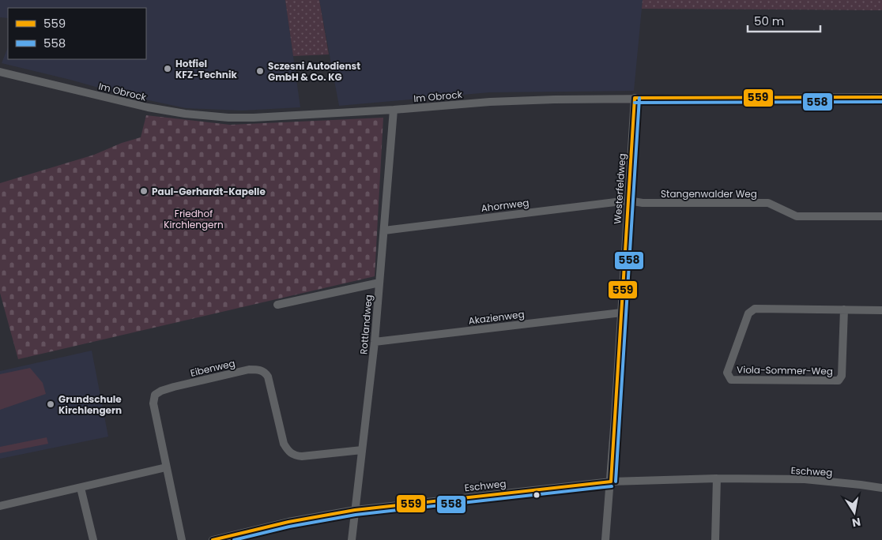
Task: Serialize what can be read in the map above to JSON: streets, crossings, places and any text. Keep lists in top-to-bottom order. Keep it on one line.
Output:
{"streets":{"street":["Im Obrock","Westerfeldweg","Stangenwalder Weg","Ahornweg","Akazienweg","Rottlandweg","Eibenweg","Viola-Sommer-Weg","Eschweg"]},"crossings":[["Im Obrock","Westerfeldweg"],["Im Obrock","Rottlandweg"],["Westerfeldweg","Stangenwalder Weg"],["Westerfeldweg","Ahornweg"],["Westerfeldweg","Akazienweg"],["Westerfeldweg","Eschweg"],["Stangenwalder Weg","Ahornweg"],["Ahornweg","Rottlandweg"],["Akazienweg","Rottlandweg"],["Rottlandweg","Eibenweg"],["Rottlandweg","Eschweg"]],"parks":["Friedhof Kirchlengern"],"places":["Hotfiel KFZ-Technik","Sczesni Autodienst GmbH & Co. KG","Paul-Gerhardt-Kapelle","Grundschule Kirchlengern"],"lines":["transit line 559","transit line 558"],"legend":["559","558"],"scale_bar":"50 m","north":"bottom"}
